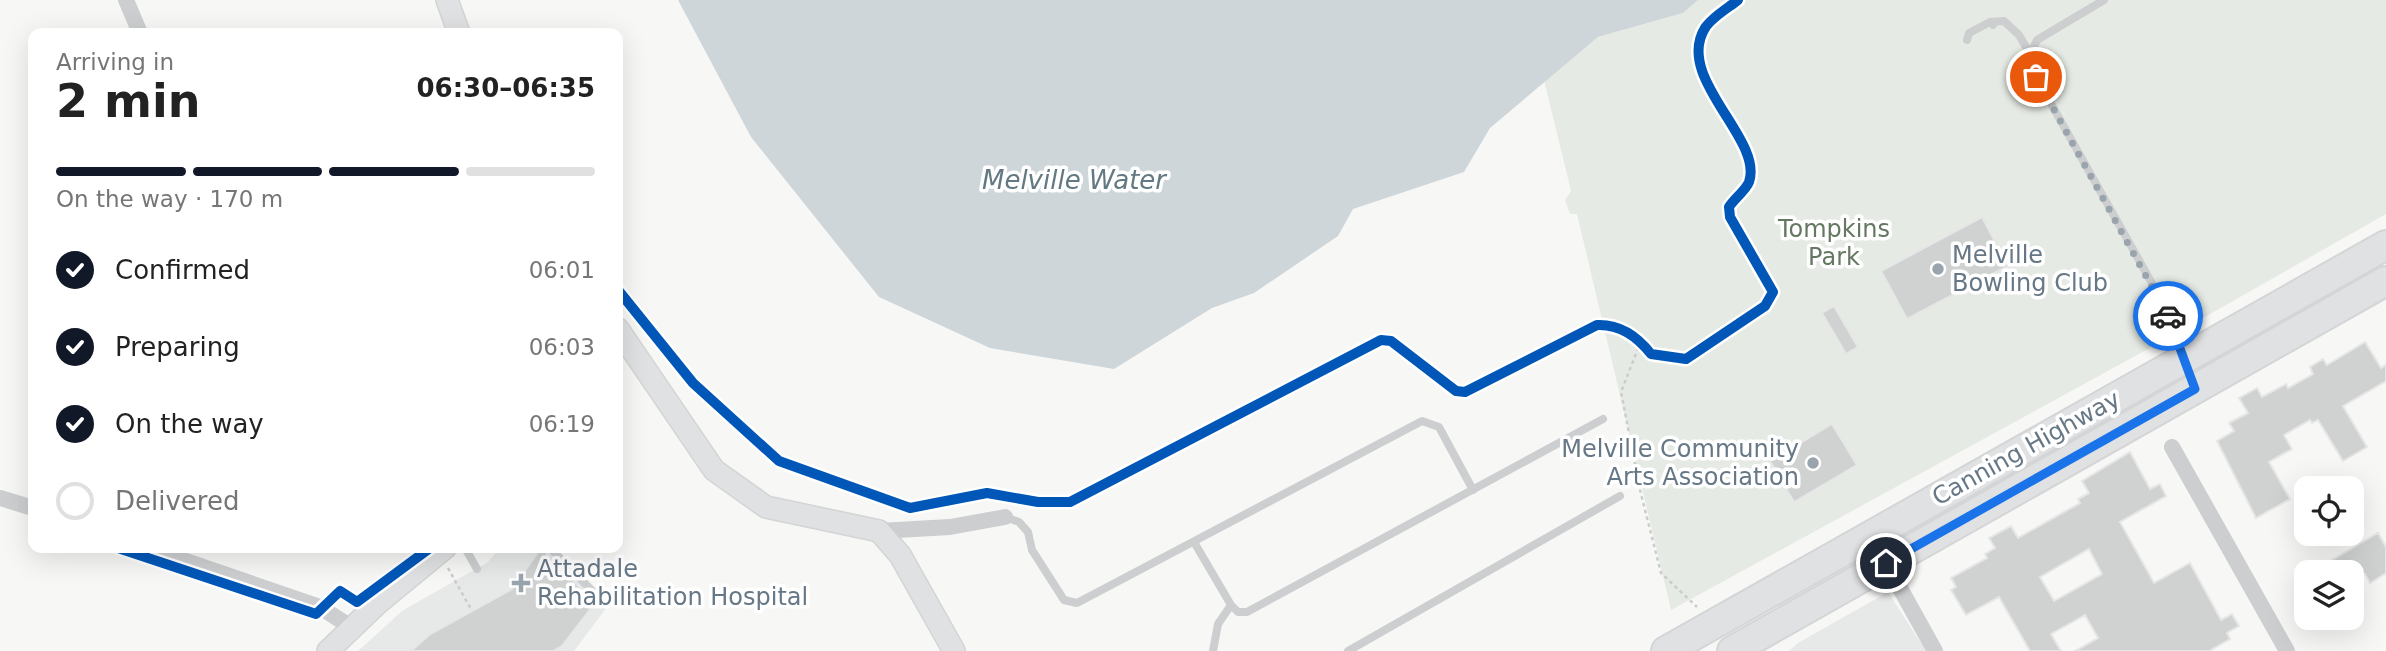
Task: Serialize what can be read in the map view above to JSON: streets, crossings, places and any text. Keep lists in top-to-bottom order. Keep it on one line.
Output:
{"streets":{"highway":["Canning Highway"]},"water":["Melville Water"],"parks":["Tompkins Park"],"places":{"other":["Melville Bowling Club","Melville Community Arts Association"],"health":["Attadale Rehabilitation Hospital"]},"page":{"heading":["2 min","Arriving in","06:30–06:35"],"bar":"On the way · 170 m","list":[["Confirmed","06:01"],["Preparing","06:03"],["On the way","06:19"],"Delivered"]}}
